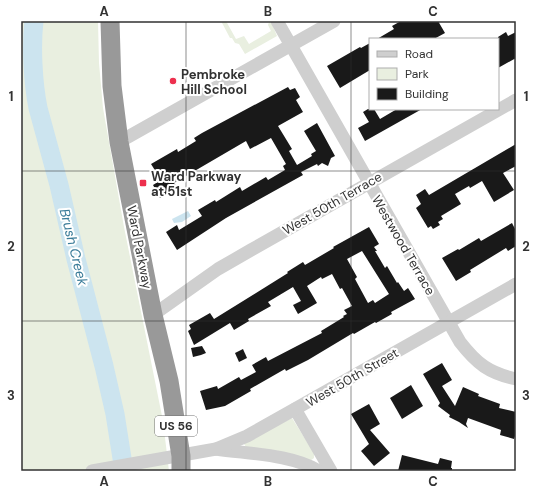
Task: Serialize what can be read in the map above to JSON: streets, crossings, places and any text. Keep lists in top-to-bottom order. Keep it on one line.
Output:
{"streets":{"highway":["Ward Parkway","US 56"],"street":["West 50th Terrace","Westwood Terrace","West 50th Street"]},"crossings":[["West 50th Terrace","Westwood Terrace"],["West 50th Terrace","Ward Parkway"],["Westwood Terrace","West 50th Street"],["Ward Parkway","West 50th Street"]],"water":["Brush Creek"],"places":{"other":["Pembroke Hill School"],"transit":["Ward Parkway at 51st"]},"legend":["Road","Park","Building"],"grid":{"columns":["A","B","C"],"rows":["1","2","3"]}}
